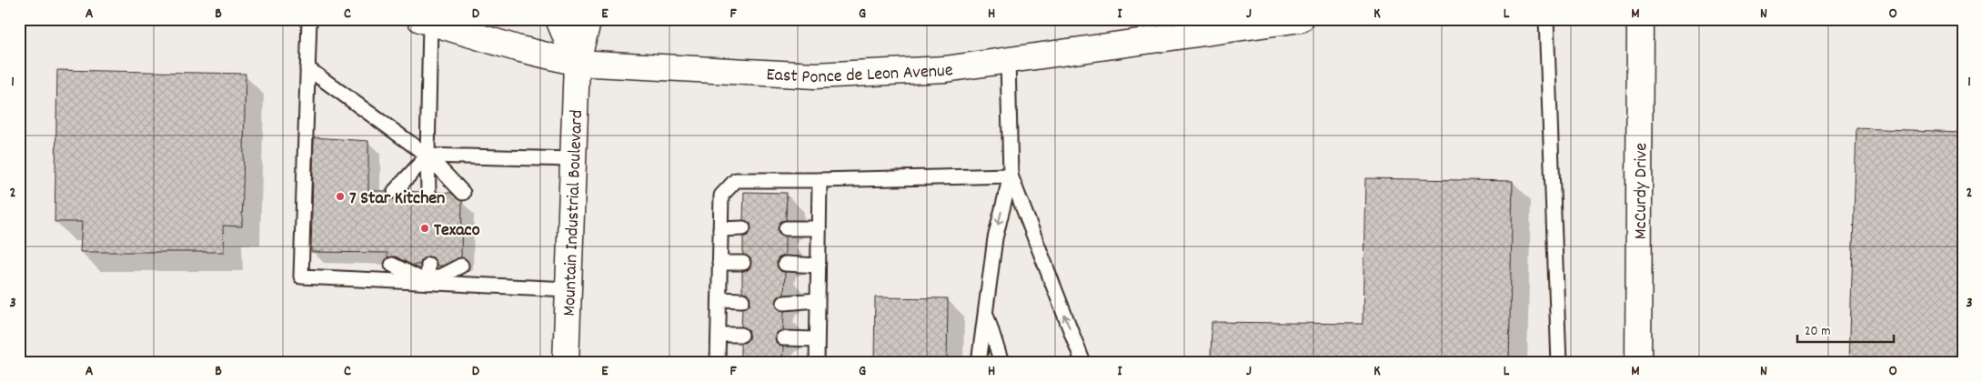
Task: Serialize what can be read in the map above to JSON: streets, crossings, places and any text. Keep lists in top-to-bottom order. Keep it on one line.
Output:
{"streets":{"main road":["East Ponce de Leon Avenue","McCurdy Drive","Mountain Industrial Boulevard"]},"crossings":[["East Ponce de Leon Avenue","Mountain Industrial Boulevard"]],"places":["7 Star Kitchen","Texaco"],"scale_bar":"20 m","grid":{"columns":["A","B","C","D","E","F","G","H","I","J","K","L","M","N","O"],"rows":["1","2","3"]}}
